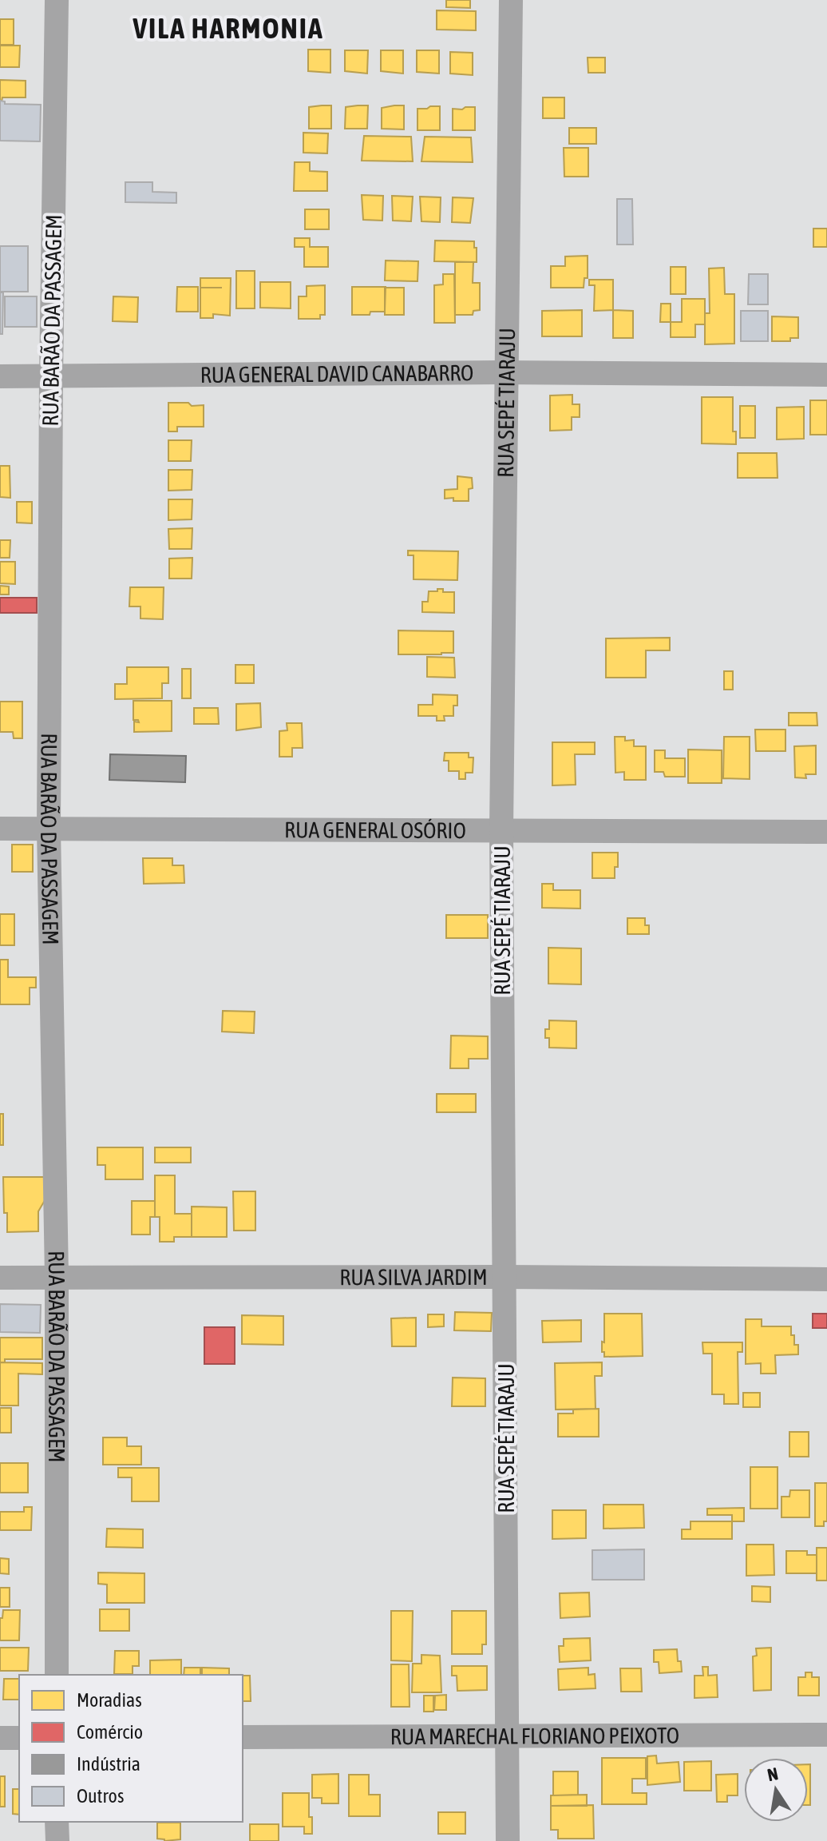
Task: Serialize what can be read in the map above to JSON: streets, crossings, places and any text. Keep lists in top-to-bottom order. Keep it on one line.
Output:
{"streets":{"street":["RUA BARÃO DA PASSAGEM","RUA GENERAL DAVID CANABARRO","RUA SEPÉ TIARAJU","RUA GENERAL OSÓRIO","RUA SILVA JARDIM","RUA MARECHAL FLORIANO PEIXOTO"]},"crossings":[["RUA BARÃO DA PASSAGEM","RUA GENERAL DAVID CANABARRO"],["RUA BARÃO DA PASSAGEM","RUA GENERAL OSÓRIO"],["RUA BARÃO DA PASSAGEM","RUA SILVA JARDIM"],["RUA GENERAL DAVID CANABARRO","RUA SEPÉ TIARAJU"],["RUA SEPÉ TIARAJU","RUA GENERAL OSÓRIO"],["RUA SEPÉ TIARAJU","RUA SILVA JARDIM"],["RUA SEPÉ TIARAJU","RUA MARECHAL FLORIANO PEIXOTO"]],"districts":["VILA HARMONIA"],"legend":["Moradias","Comércio","Indústria","Outros"],"north":"top"}
